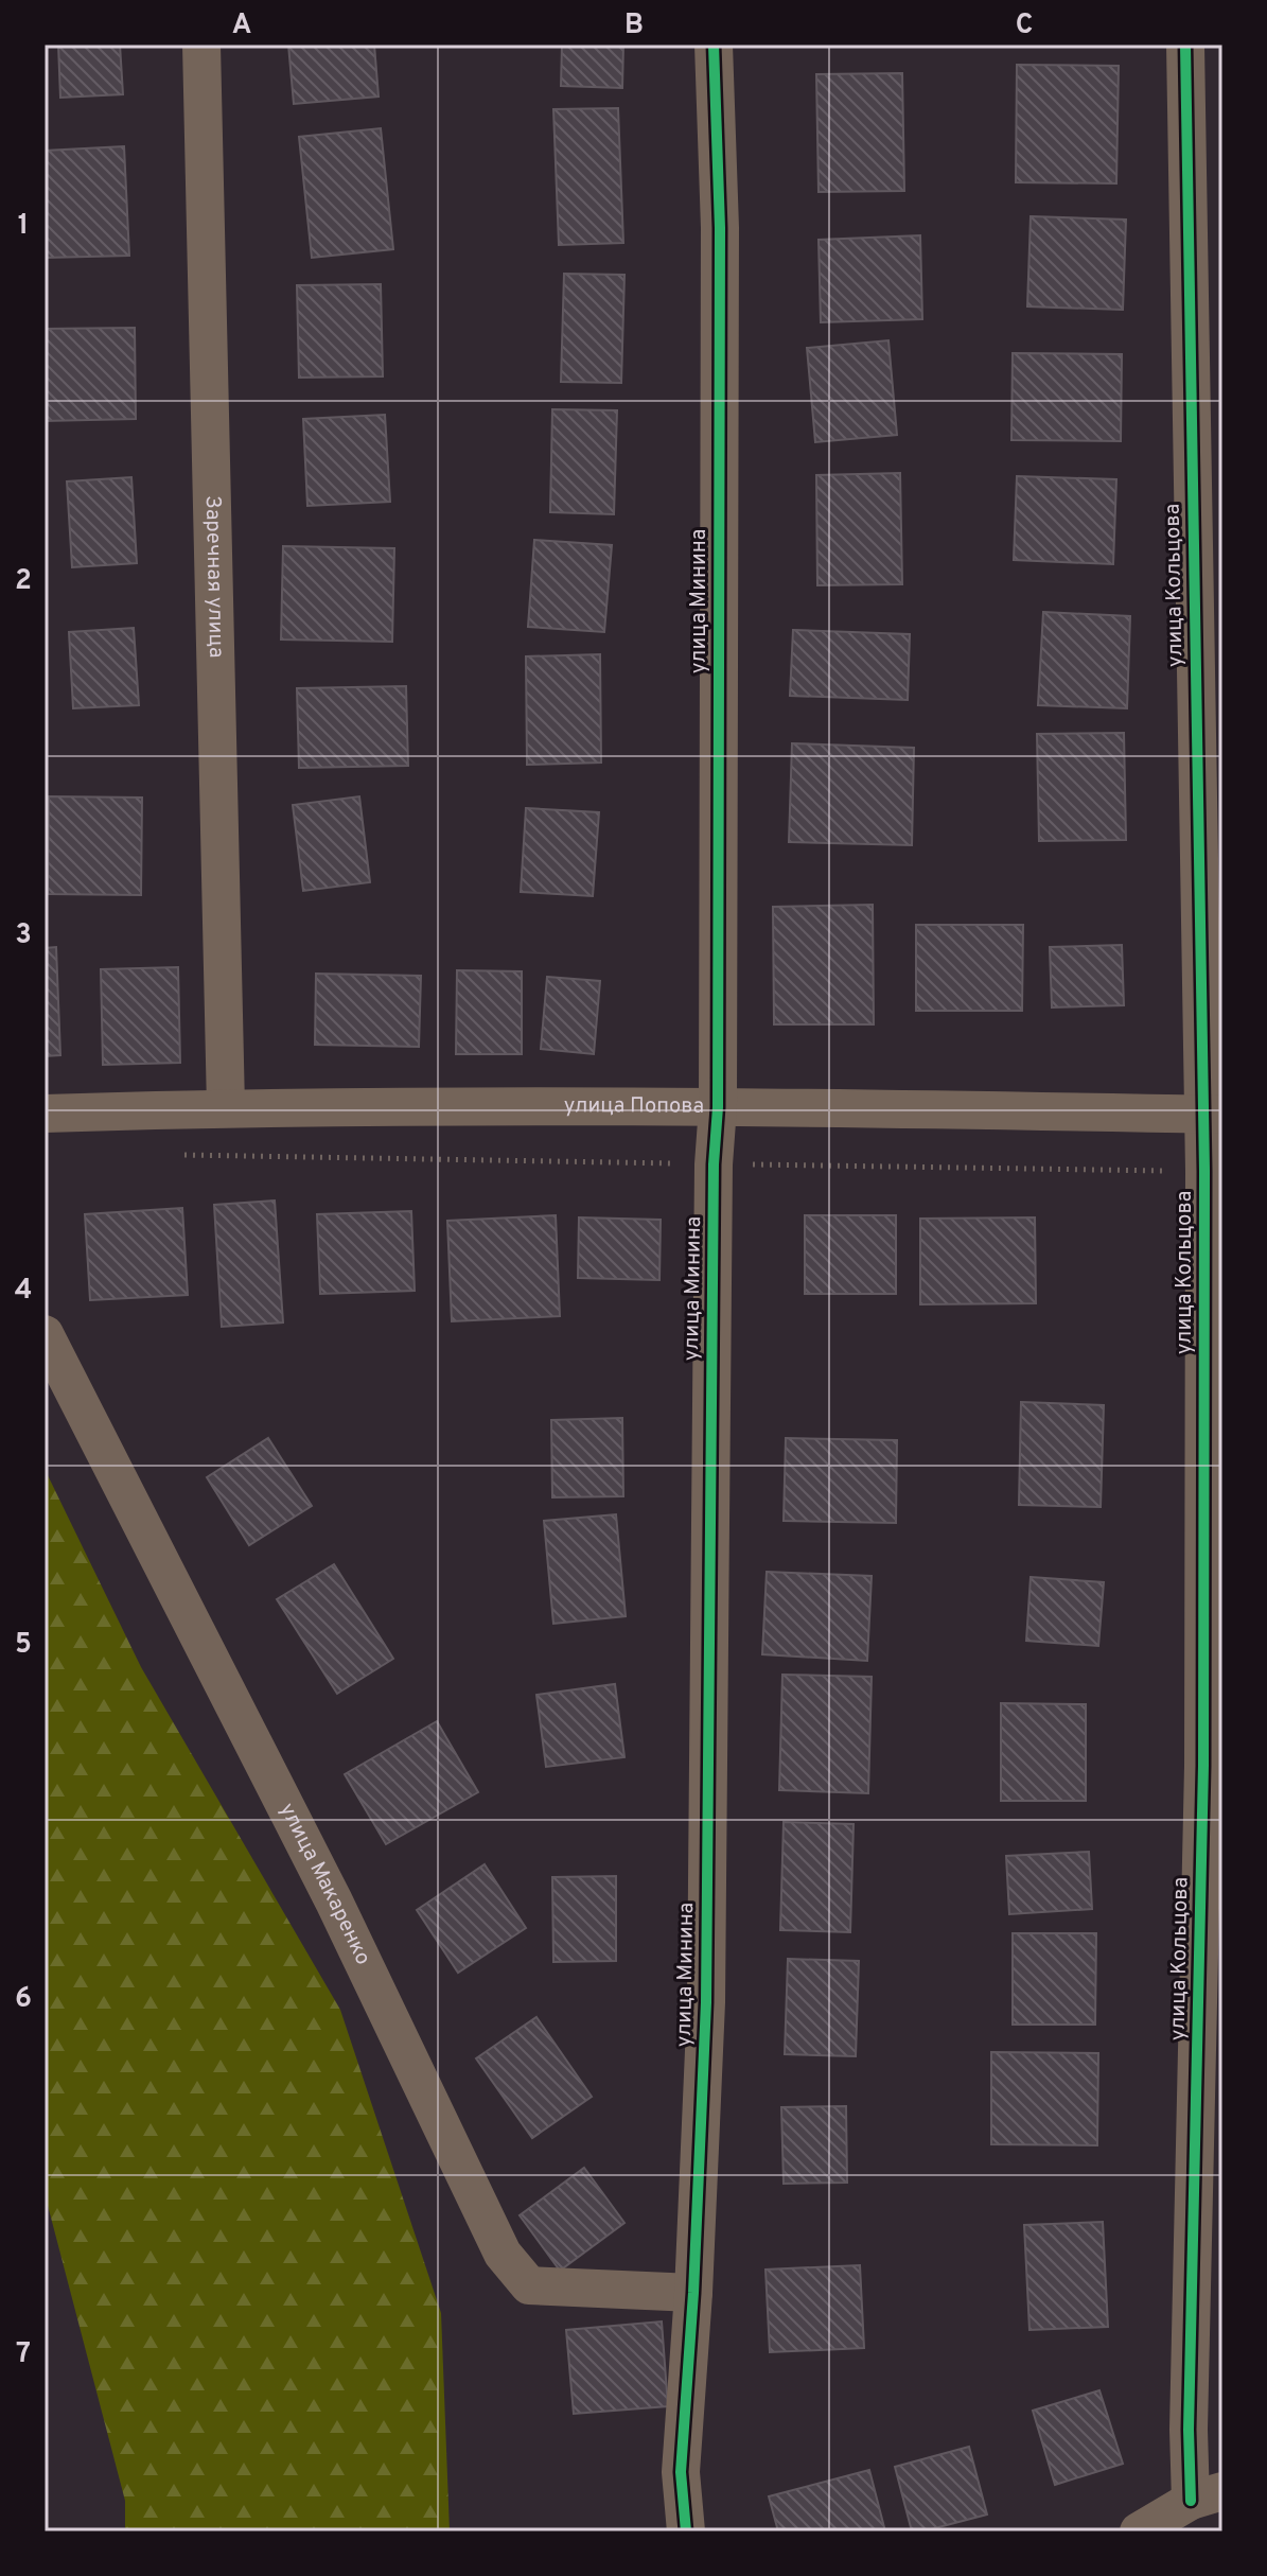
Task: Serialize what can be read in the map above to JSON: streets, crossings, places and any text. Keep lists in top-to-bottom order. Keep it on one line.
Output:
{"streets":{"street":["Заречная улица","улица Кольцова","улица Минина","улица Попова","улица Макаренко"]},"crossings":[["Заречная улица","улица Попова"],["улица Кольцова","улица Попова"],["улица Минина","улица Попова"],["улица Минина","улица Макаренко"]],"grid":{"columns":["A","B","C"],"rows":["1","2","3","4","5","6","7"]}}
